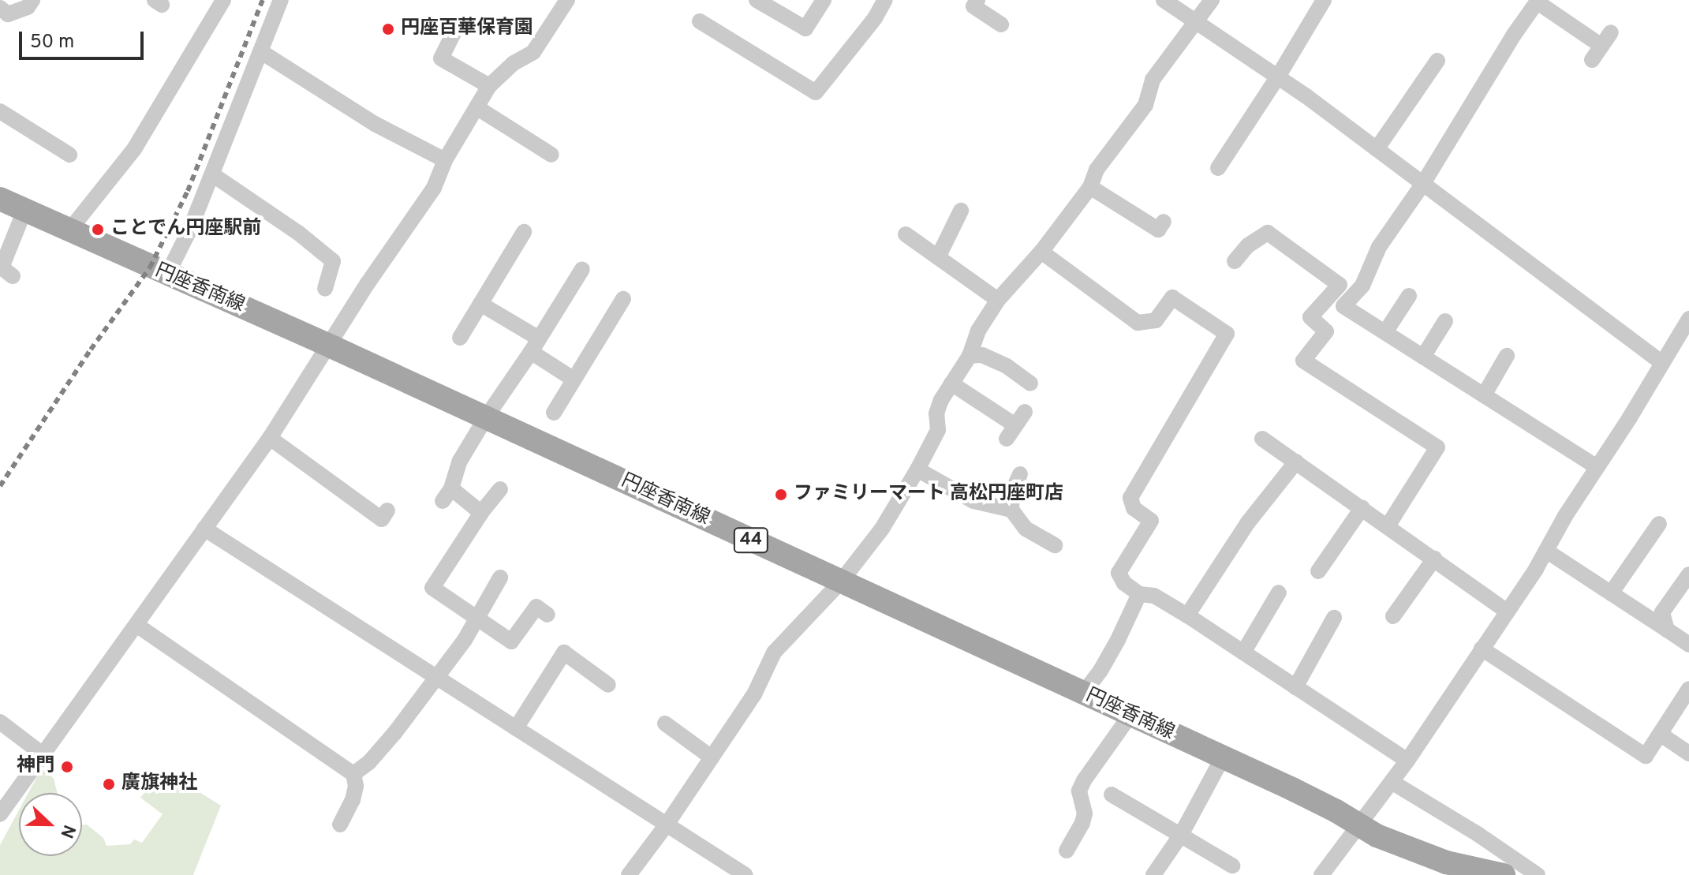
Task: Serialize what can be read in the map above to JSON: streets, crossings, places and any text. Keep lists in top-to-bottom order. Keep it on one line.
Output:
{"streets":{"main road":["円座香南線","44"]},"places":["円座百華保育園","ことでん円座駅前","ファミリーマート 高松円座町店","神門","廣旗神社"],"scale_bar":"50 m","north":"right"}
